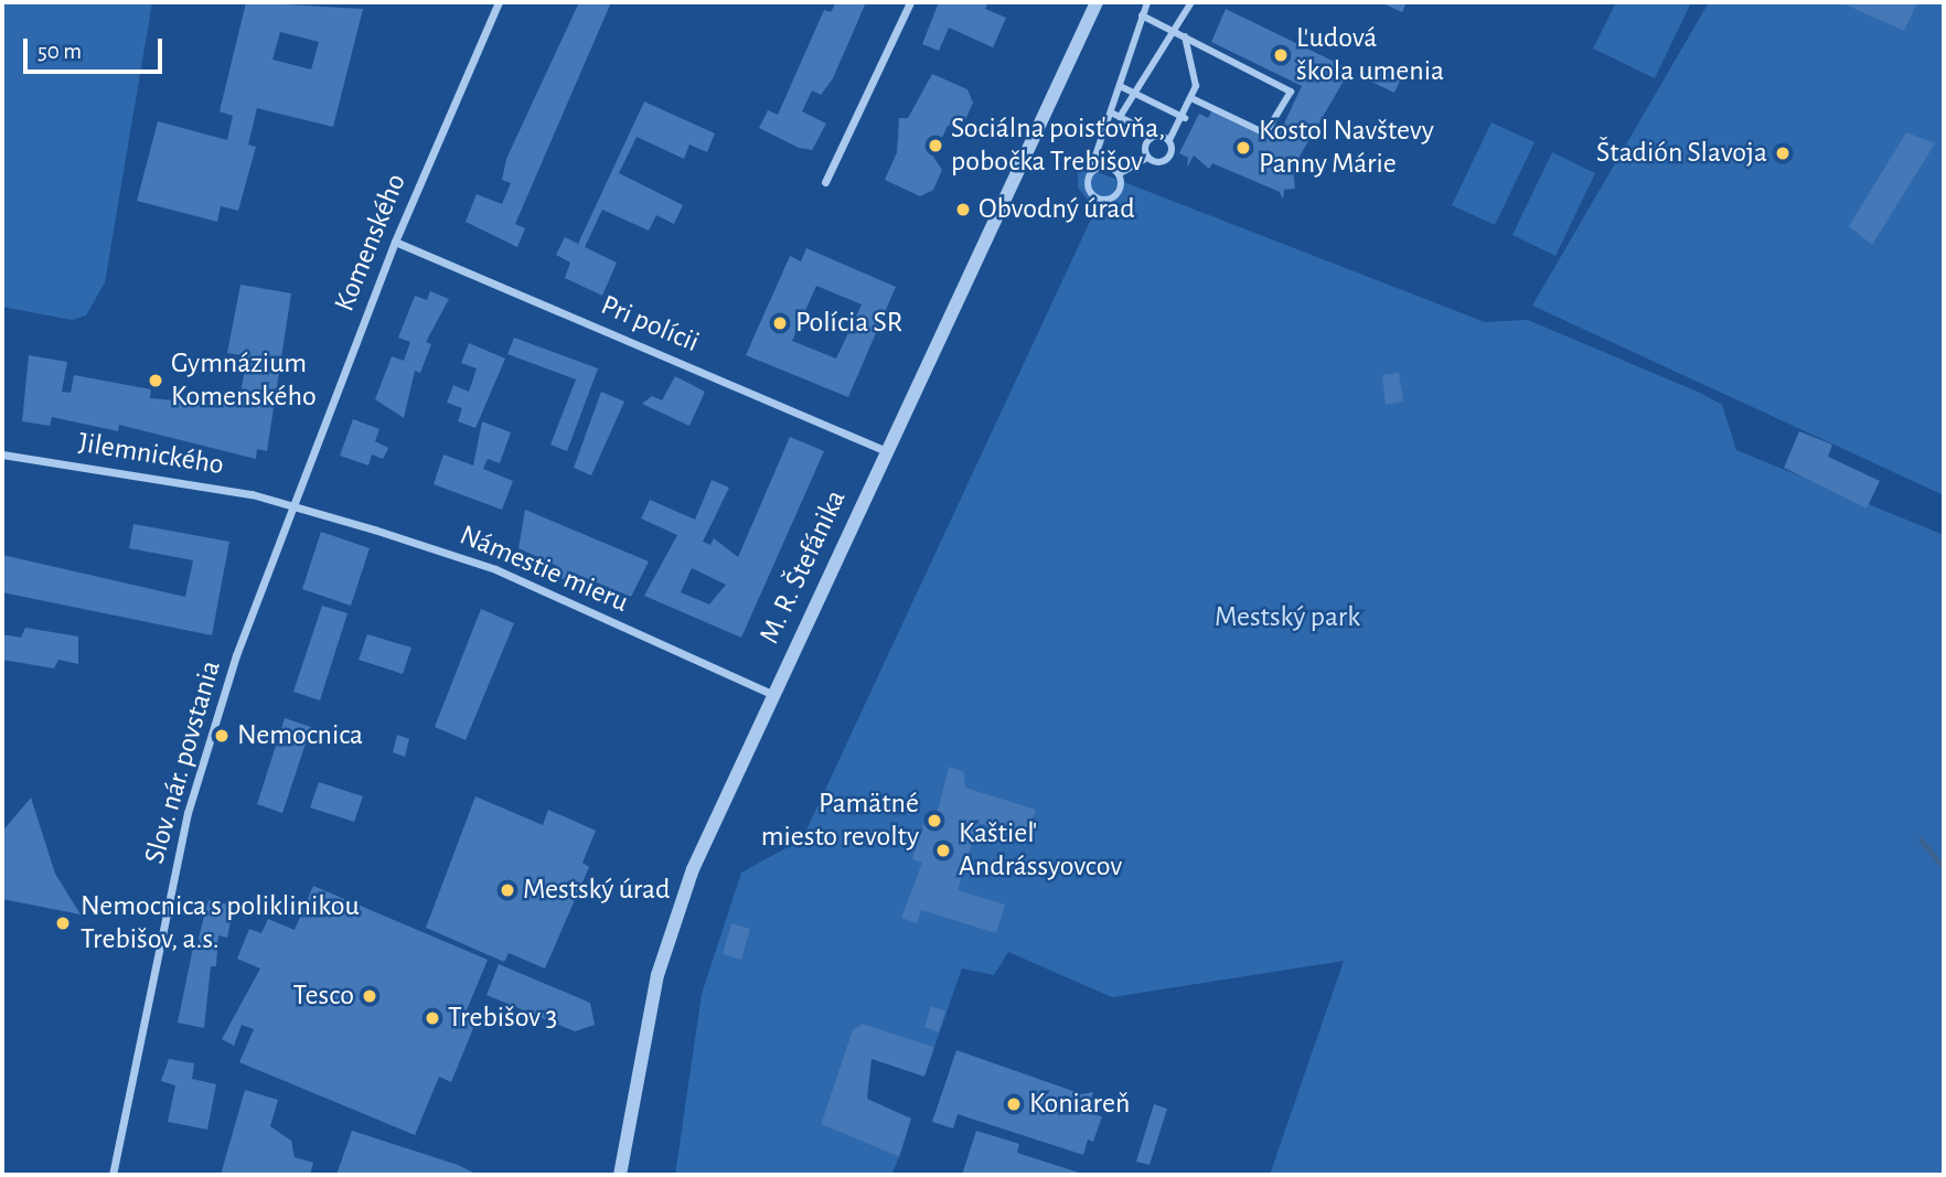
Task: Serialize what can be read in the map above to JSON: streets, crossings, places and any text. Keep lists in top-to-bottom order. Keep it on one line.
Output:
{"streets":{"street":["Komenského","Pri polícii","Jilemnického","M. R. Štefánika","Námestie mieru","Slov. nár. povstania"]},"crossings":[["Komenského","Pri polícii"],["Komenského","Jilemnického"],["Komenského","Námestie mieru"],["Komenského","Slov. nár. povstania"],["Pri polícii","M. R. Štefánika"],["Jilemnického","Námestie mieru"],["Jilemnického","Slov. nár. povstania"],["M. R. Štefánika","Námestie mieru"],["Námestie mieru","Slov. nár. povstania"]],"parks":["Mestský park"],"places":["Ľudová škola umenia","Sociálna poisťovňa, pobočka Trebišov","Kostol Navštevy Panny Márie","Štadión Slavoja","Obvodný úrad","Polícia SR","Gymnázium Komenského","Nemocnica","Pamätné miesto revolty","Kaštieľ Andrássyovcov","Mestský úrad","Nemocnica s poliklinikou Trebišov, a.s.","Tesco","Trebišov 3","Koniareň"],"scale_bar":"50 m"}
